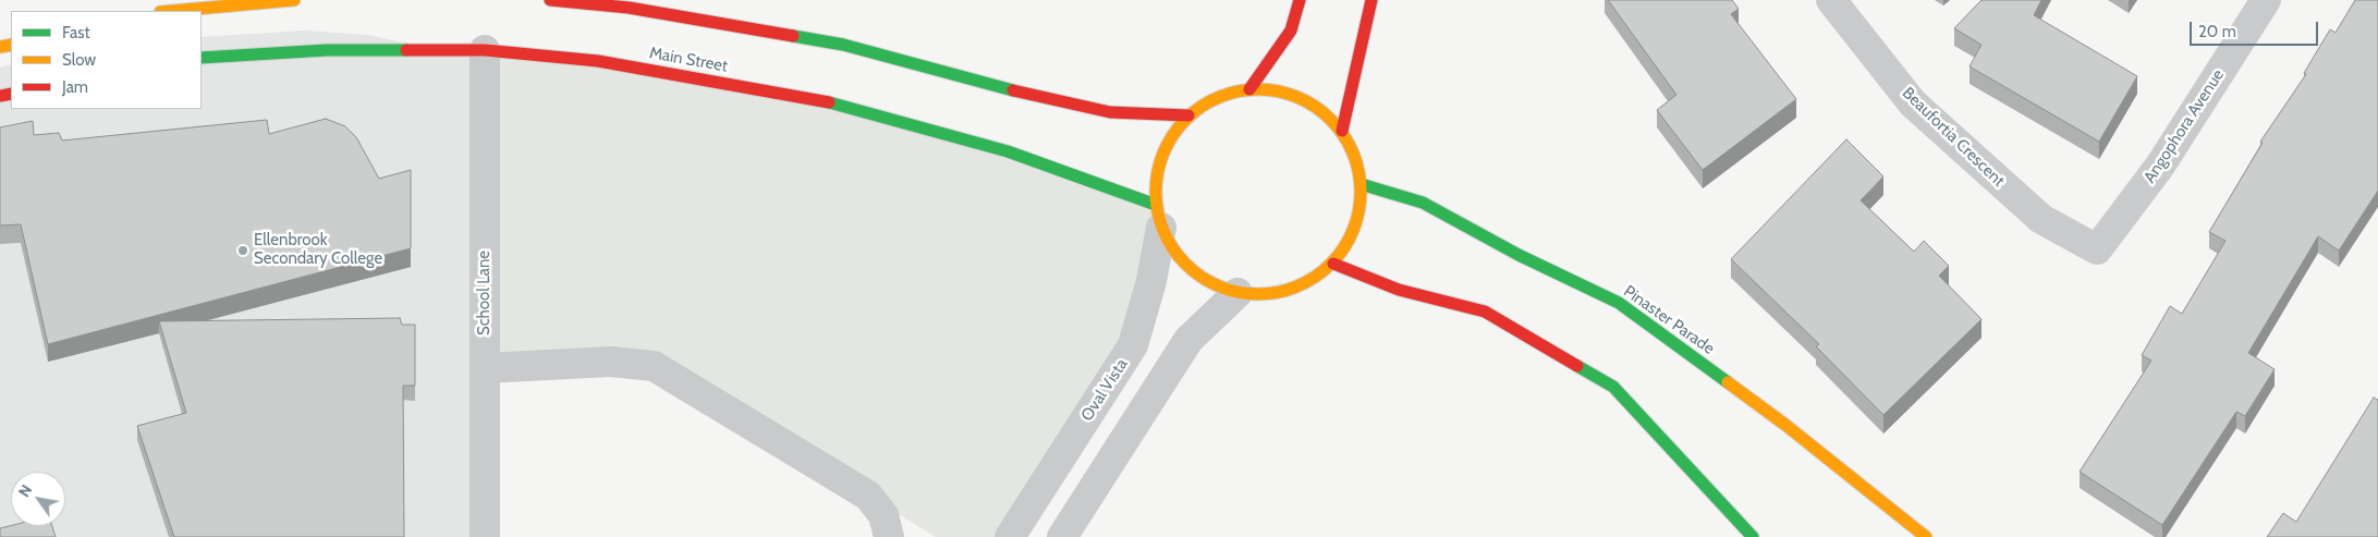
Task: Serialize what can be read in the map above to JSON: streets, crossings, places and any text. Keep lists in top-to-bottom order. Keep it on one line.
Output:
{"streets":{"main road":["Main Street","Pinaster Parade"],"street":["Angophora Avenue","Beaufortia Crescent","School Lane","Oval Vista"]},"crossings":[["Main Street","School Lane"],["Main Street","Oval Vista"],["Angophora Avenue","Beaufortia Crescent"]],"places":["Ellenbrook Secondary College"],"legend":["Fast","Slow","Jam"],"scale_bar":"20 m","north":"top left"}
